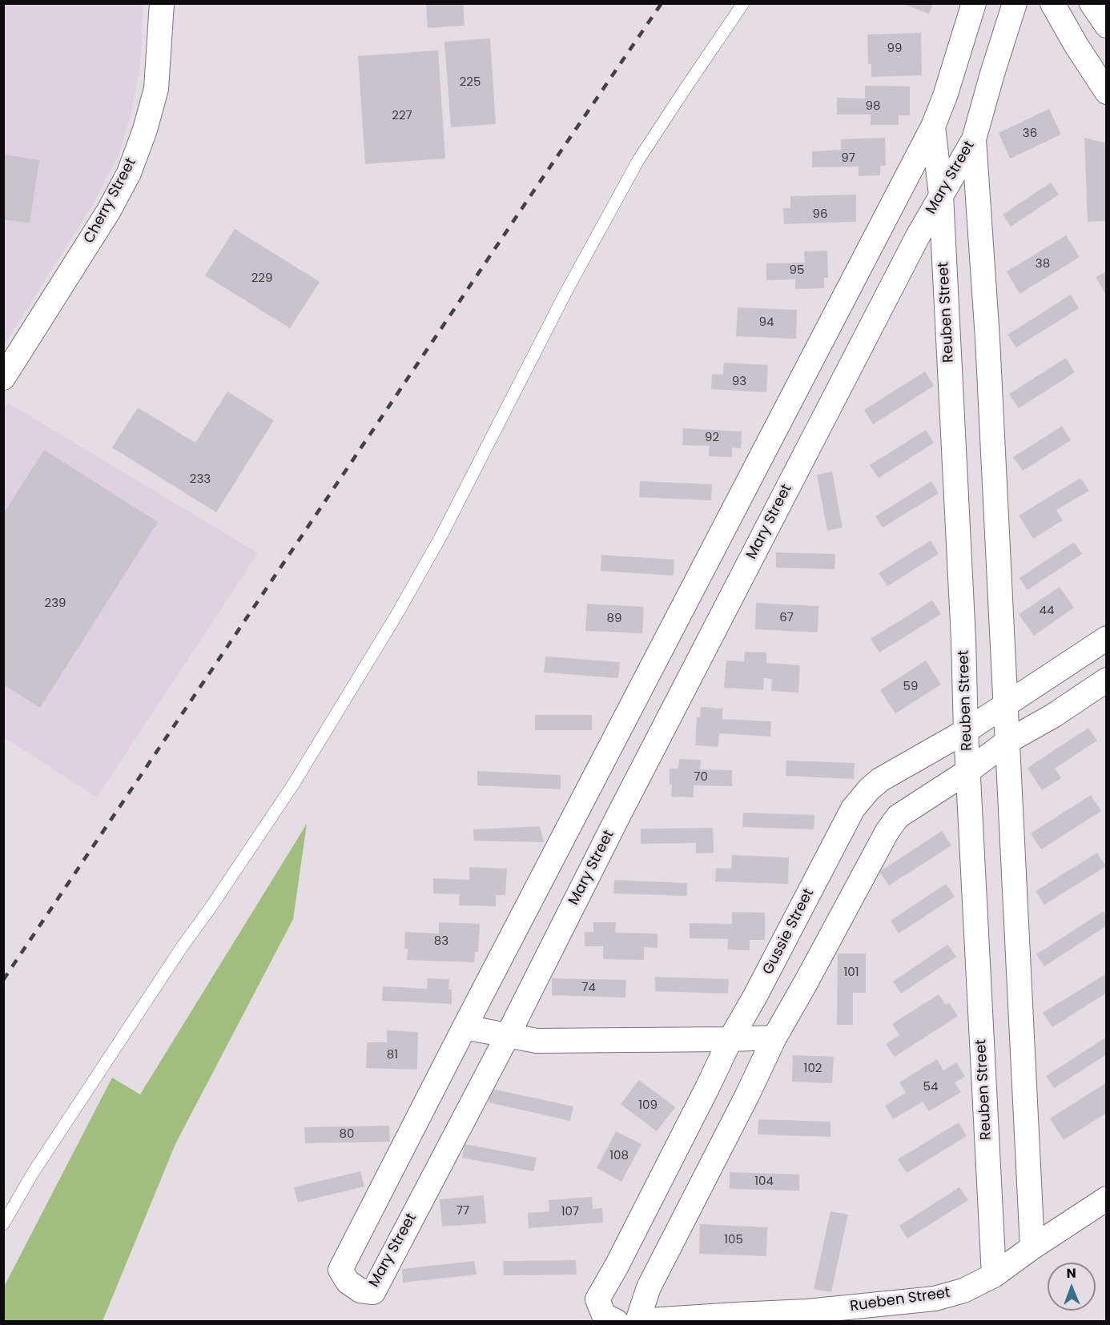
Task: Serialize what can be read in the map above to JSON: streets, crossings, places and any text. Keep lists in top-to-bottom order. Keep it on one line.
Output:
{"streets":{"street":["Mary Street","Cherry Street","Reuben Street","Gussie Street","Rueben Street"]},"crossings":[["Mary Street","Reuben Street"],["Reuben Street","Gussie Street"],["Reuben Street","Rueben Street"]],"house_numbers":["99","225","98","227","36","97","96","38","95","229","94","93","92","233","239","44","67","89","59","70","83","101","74","81","102","54","109","80","108","104","77","107","105"],"north":"top"}
